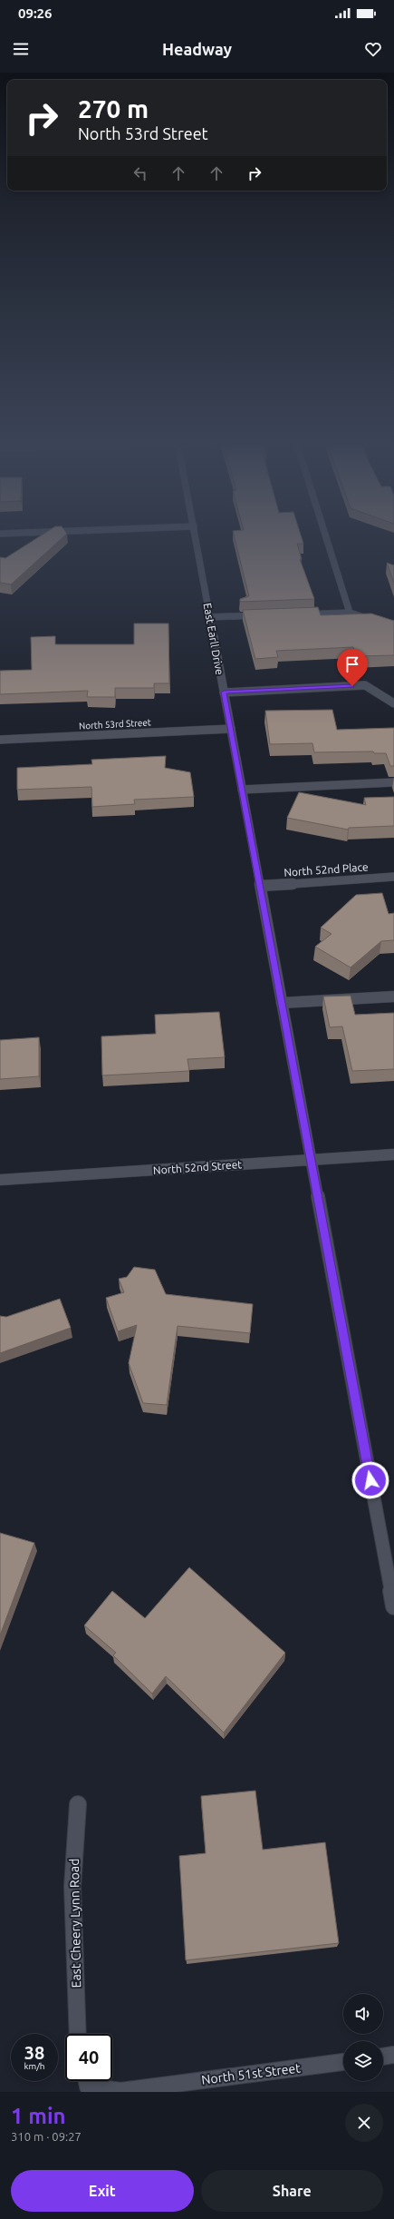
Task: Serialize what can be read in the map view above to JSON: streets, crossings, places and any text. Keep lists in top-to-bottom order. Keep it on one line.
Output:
{"streets":{"street":["East Earll Drive","North 53rd Street","North 52nd Place","North 52nd Street","East Cheery Lynn Road","North 51st Street"]},"crossings":[["East Earll Drive","North 53rd Street"],["East Earll Drive","North 52nd Place"],["East Earll Drive","North 52nd Street"]],"page":{"status":"09:26","header":"Headway","turn":["270 m","North 53rd Street"],"speed":"38 km/h","limit":"40","heading":["1 min","310 m · 09:27"],"buttons":["Exit","Share"]}}
